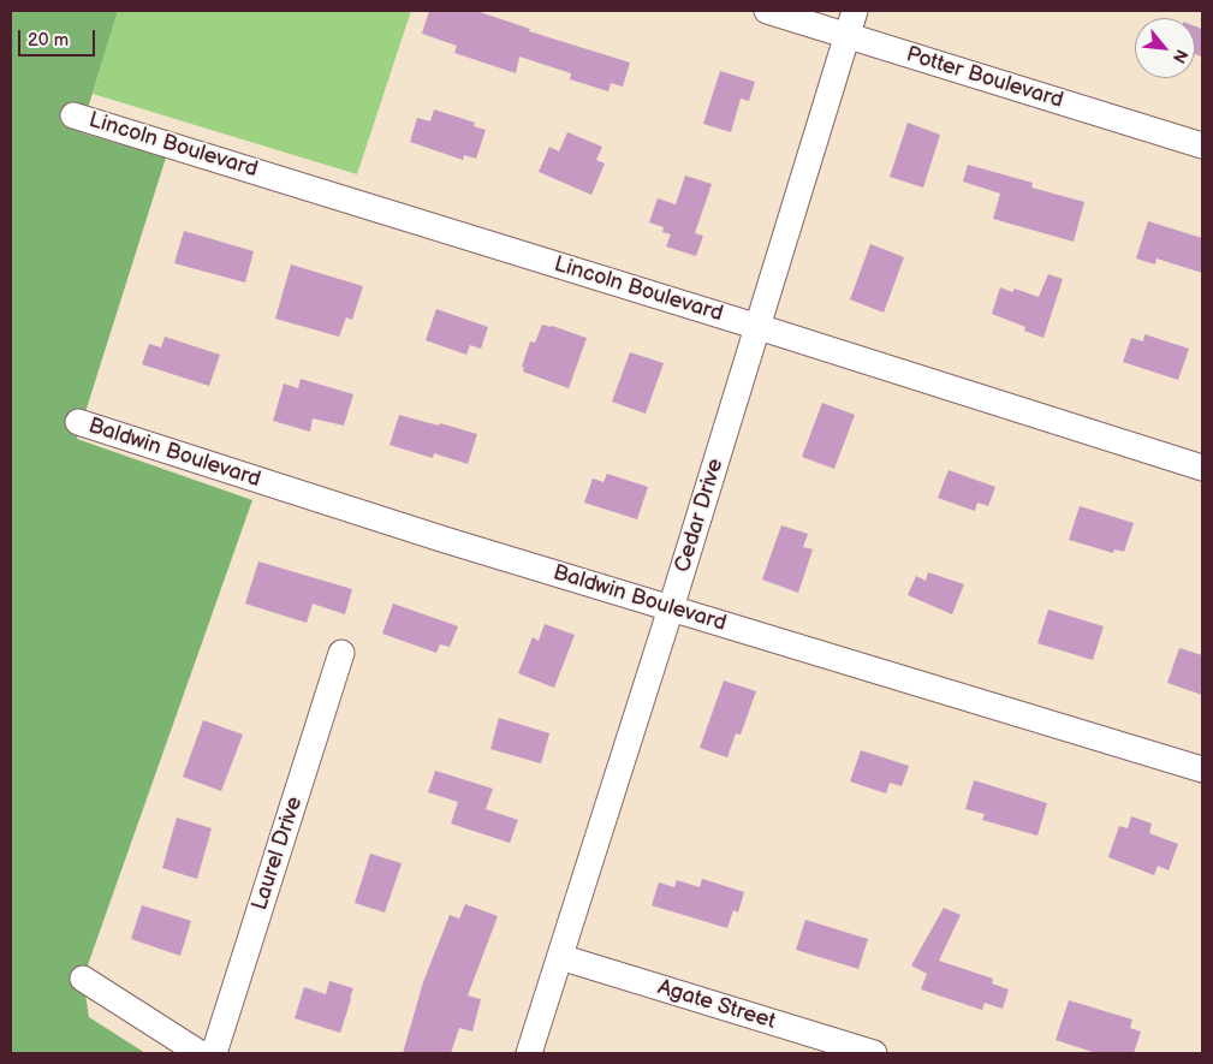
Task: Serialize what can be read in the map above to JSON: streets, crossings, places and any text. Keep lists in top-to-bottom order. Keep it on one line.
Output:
{"streets":{"street":["Potter Boulevard","Lincoln Boulevard","Baldwin Boulevard","Cedar Drive","Laurel Drive","Agate Street"]},"crossings":[["Potter Boulevard","Cedar Drive"],["Lincoln Boulevard","Cedar Drive"],["Baldwin Boulevard","Cedar Drive"],["Cedar Drive","Agate Street"]],"scale_bar":"20 m","north":"bottom right"}
